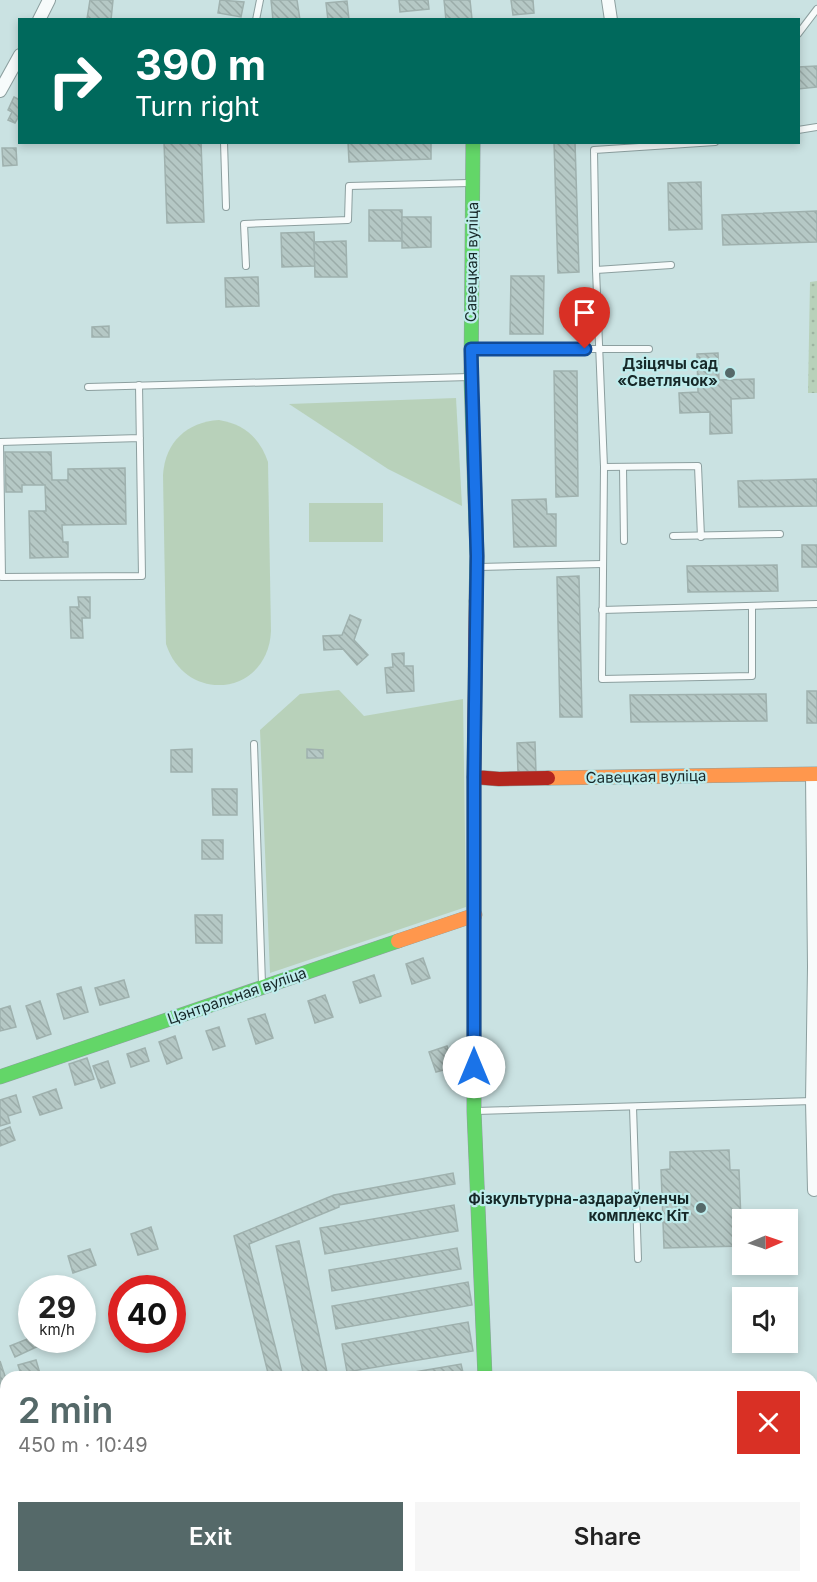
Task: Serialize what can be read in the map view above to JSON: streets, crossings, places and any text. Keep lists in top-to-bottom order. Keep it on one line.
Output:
{"streets":{"street":["Савецкая вуліца","Цэнтральная вуліца"]},"crossings":[["Савецкая вуліца","Цэнтральная вуліца"]],"places":["Дзіцячы сад «Светлячок»","Фізкультурна-аздараўленчы комплекс Кіт"],"north":"right","page":{"turn":["390 m","Turn right"],"speed":"29 km/h","limit":"40","heading":["2 min","450 m · 10:49"],"buttons":["Exit","Share"]}}
